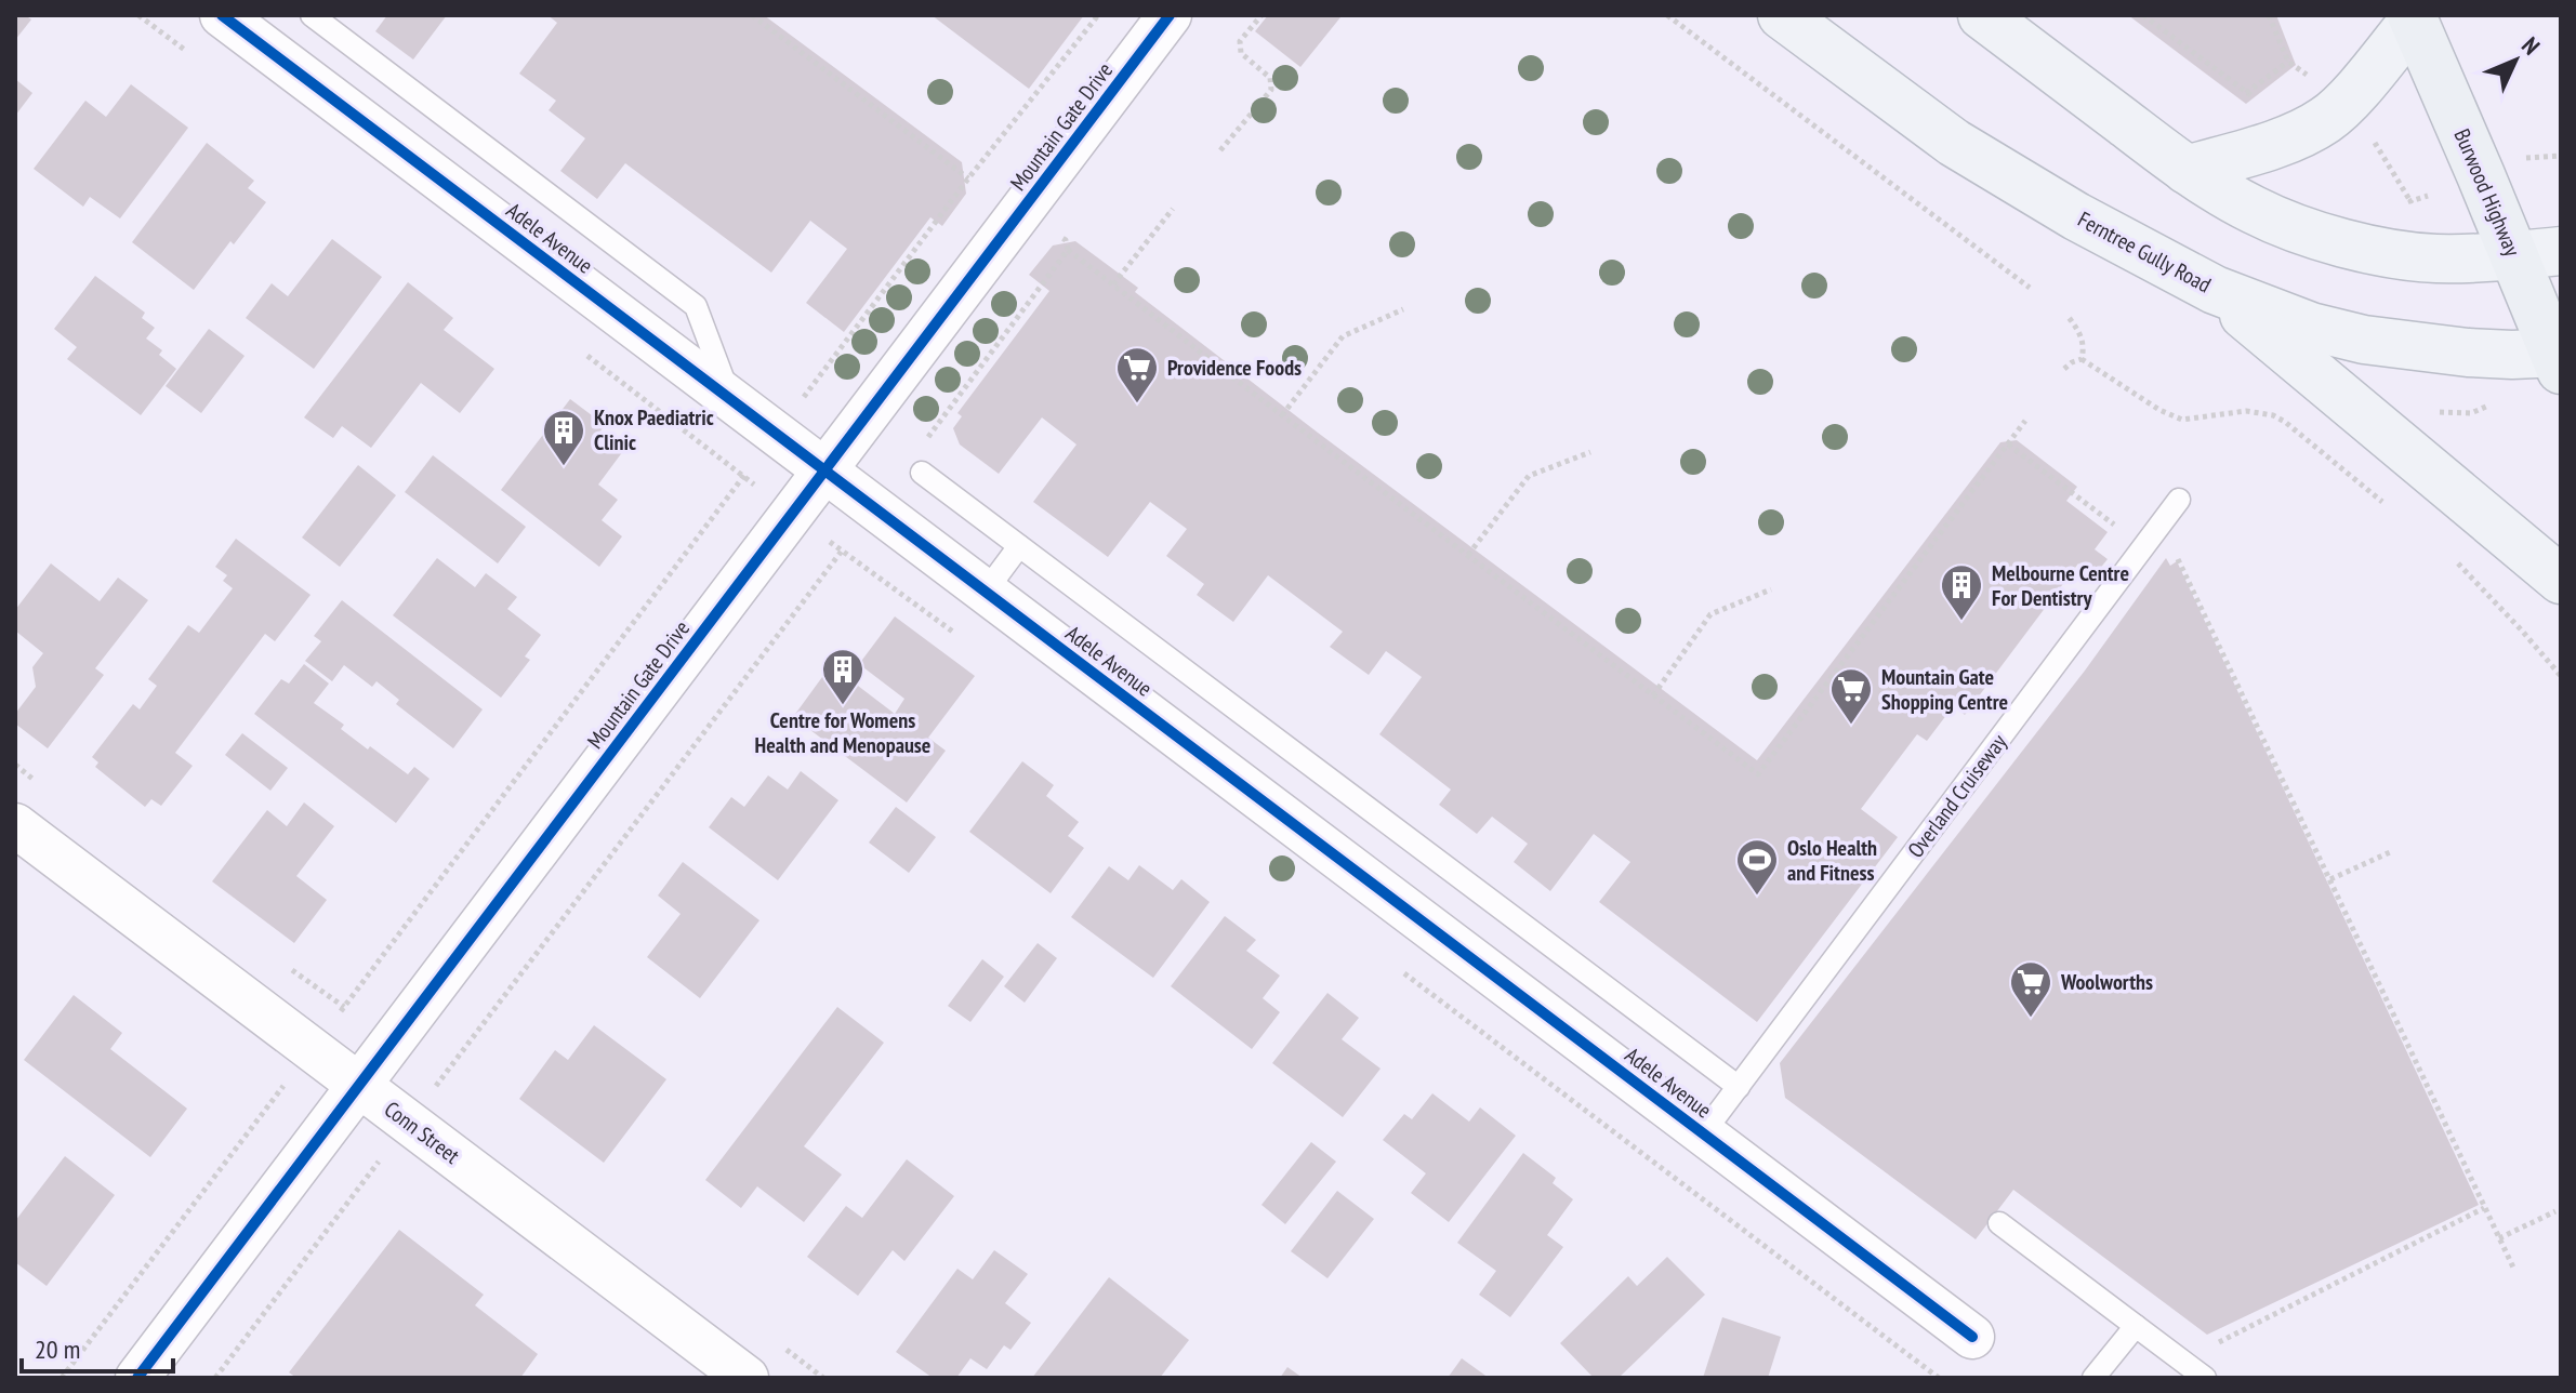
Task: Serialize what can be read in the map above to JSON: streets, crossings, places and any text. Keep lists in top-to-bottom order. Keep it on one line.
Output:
{"streets":{"highway":["Burwood Highway"],"main road":["Ferntree Gully Road"],"street":["Mountain Gate Drive","Adele Avenue","Conn Street"],"lane":["Overland Cruiseway"]},"crossings":[["Mountain Gate Drive","Adele Avenue"],["Mountain Gate Drive","Conn Street"],["Burwood Highway","Ferntree Gully Road"],["Adele Avenue","Overland Cruiseway"]],"places":{"supermarket":["Providence Foods","Mountain Gate Shopping Centre","Woolworths"],"building":["Knox Paediatric Clinic","Melbourne Centre For Dentistry","Centre for Womens Health and Menopause"],"sports":["Oslo Health and Fitness"]},"scale_bar":"20 m","north":"top right"}
